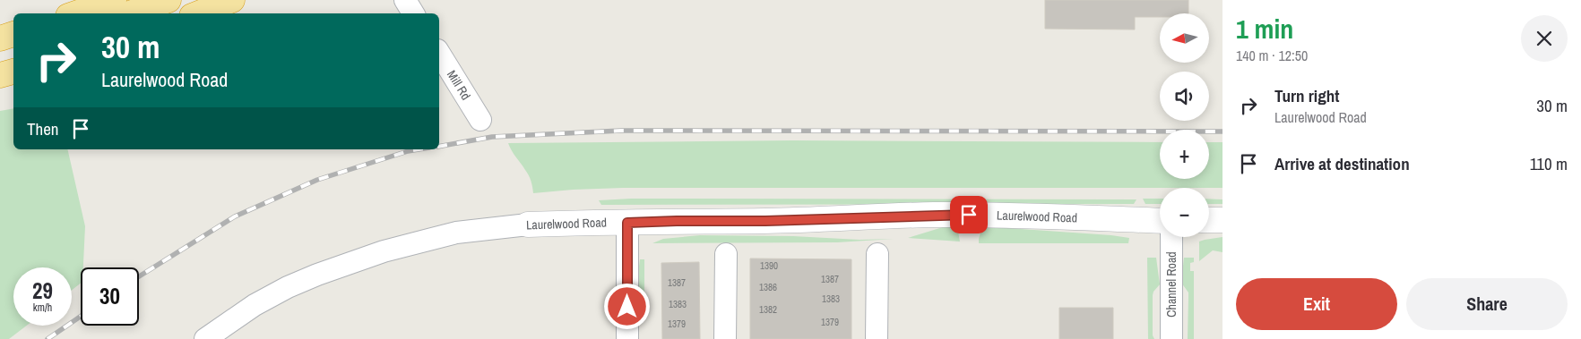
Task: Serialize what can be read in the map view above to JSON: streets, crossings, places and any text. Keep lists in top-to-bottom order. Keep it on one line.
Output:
{"streets":{"street":["Mill Rd","Laurelwood Road","Channel Road"]},"house_numbers":["1390","1387","1387","1386","1383","1383","1382","1379","1379"],"north":"left","page":{"heading":["1 min","140 m · 12:50"],"map_buttons":["+","−"],"turn":["30 m","Laurelwood Road"],"list":[{"name":"Turn right","note":"Laurelwood Road","value":"30 m"},{"name":"Arrive at destination","value":"110 m"}],"then":"Then","speed":"29 km/h","limit":"30","buttons":["Exit","Share"]}}
